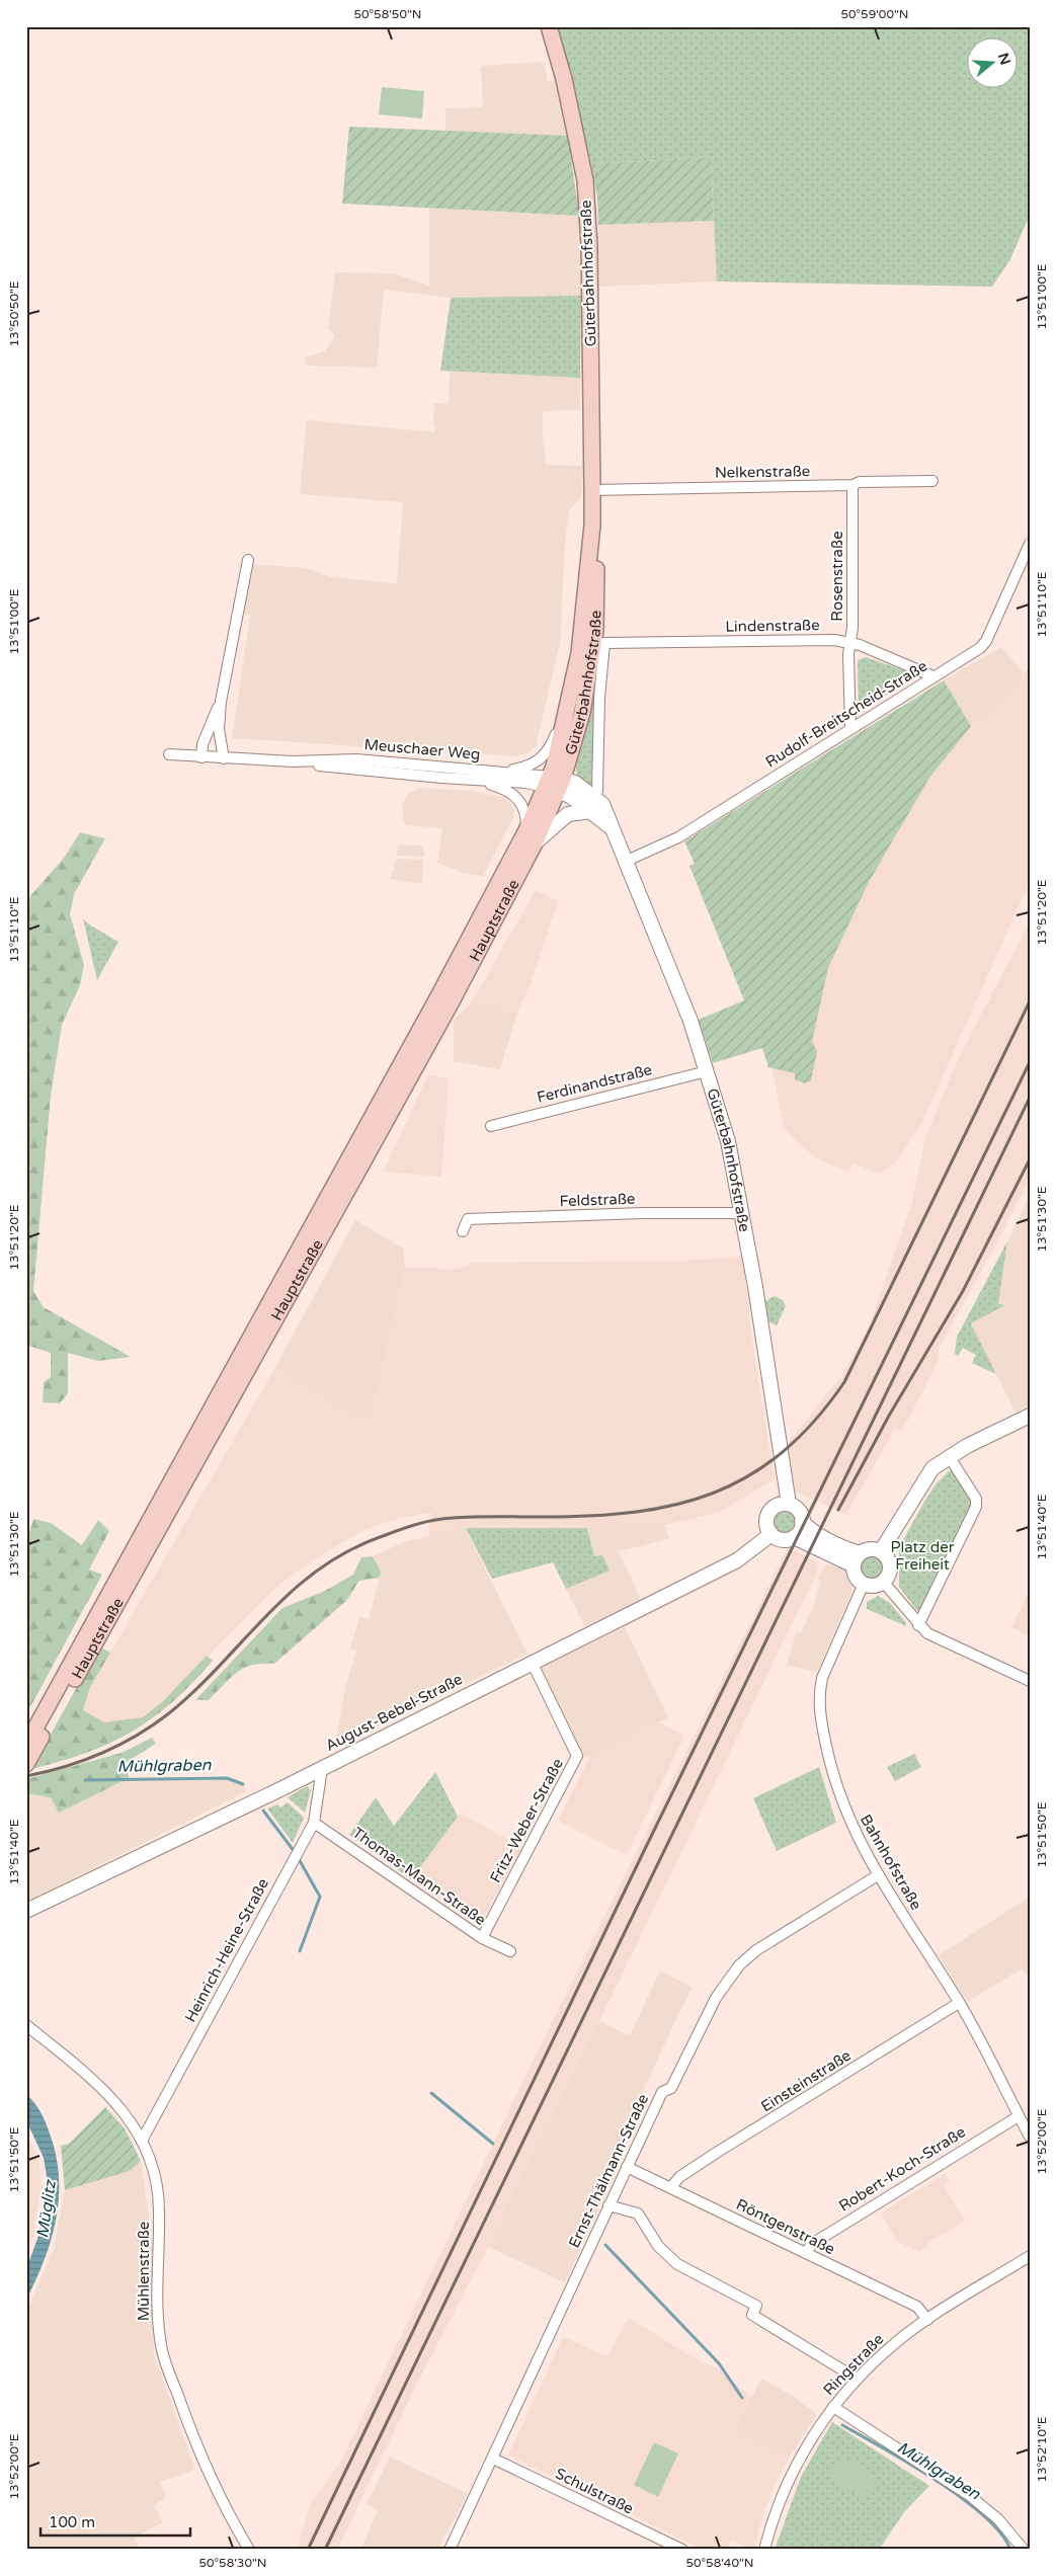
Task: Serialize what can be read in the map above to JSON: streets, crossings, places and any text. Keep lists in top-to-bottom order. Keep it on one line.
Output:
{"streets":{"main road":["Güterbahnhofstraße","Hauptstraße"],"street":["Nelkenstraße","Rosenstraße","Lindenstraße","Rudolf-Breitscheid-Straße","Meuschaer Weg","Ferdinandstraße","Feldstraße","August-Bebel-Straße","Fritz-Weber-Straße","Bahnhofstraße","Thomas-Mann-Straße","Heinrich-Heine-Straße","Einsteinstraße","Robert-Koch-Straße","Ernst-Thälmann-Straße","Röntgenstraße","Mühlenstraße","Ringstraße","Schulstraße"]},"crossings":[["Güterbahnhofstraße","Nelkenstraße"],["Güterbahnhofstraße","Lindenstraße"],["Güterbahnhofstraße","Rudolf-Breitscheid-Straße"],["Güterbahnhofstraße","Meuschaer Weg"],["Güterbahnhofstraße","Hauptstraße"],["Güterbahnhofstraße","Ferdinandstraße"],["Güterbahnhofstraße","Feldstraße"],["Güterbahnhofstraße","August-Bebel-Straße"],["Nelkenstraße","Rosenstraße"],["Rosenstraße","Lindenstraße"],["Rosenstraße","Rudolf-Breitscheid-Straße"],["Lindenstraße","Rudolf-Breitscheid-Straße"],["Meuschaer Weg","Hauptstraße"],["August-Bebel-Straße","Fritz-Weber-Straße"],["August-Bebel-Straße","Heinrich-Heine-Straße"],["Fritz-Weber-Straße","Thomas-Mann-Straße"],["Bahnhofstraße","Einsteinstraße"],["Bahnhofstraße","Robert-Koch-Straße"],["Bahnhofstraße","Ernst-Thälmann-Straße"],["Thomas-Mann-Straße","Heinrich-Heine-Straße"],["Heinrich-Heine-Straße","Mühlenstraße"],["Einsteinstraße","Röntgenstraße"],["Robert-Koch-Straße","Röntgenstraße"],["Ernst-Thälmann-Straße","Röntgenstraße"],["Ernst-Thälmann-Straße","Schulstraße"],["Röntgenstraße","Ringstraße"]],"water":["Mühlgraben","Müglitz"],"parks":["Platz der Freiheit"],"scale_bar":"100 m","north":"right","coordinates":["50°58'50\"N","50°59'00\"N","13°51'00\"E","13°50'50\"E","13°51'10\"E","13°51'20\"E","13°51'30\"E","13°51'40\"E","13°51'50\"E","13°52'00\"E","13°52'10\"E","50°58'30\"N","50°58'40\"N"]}
